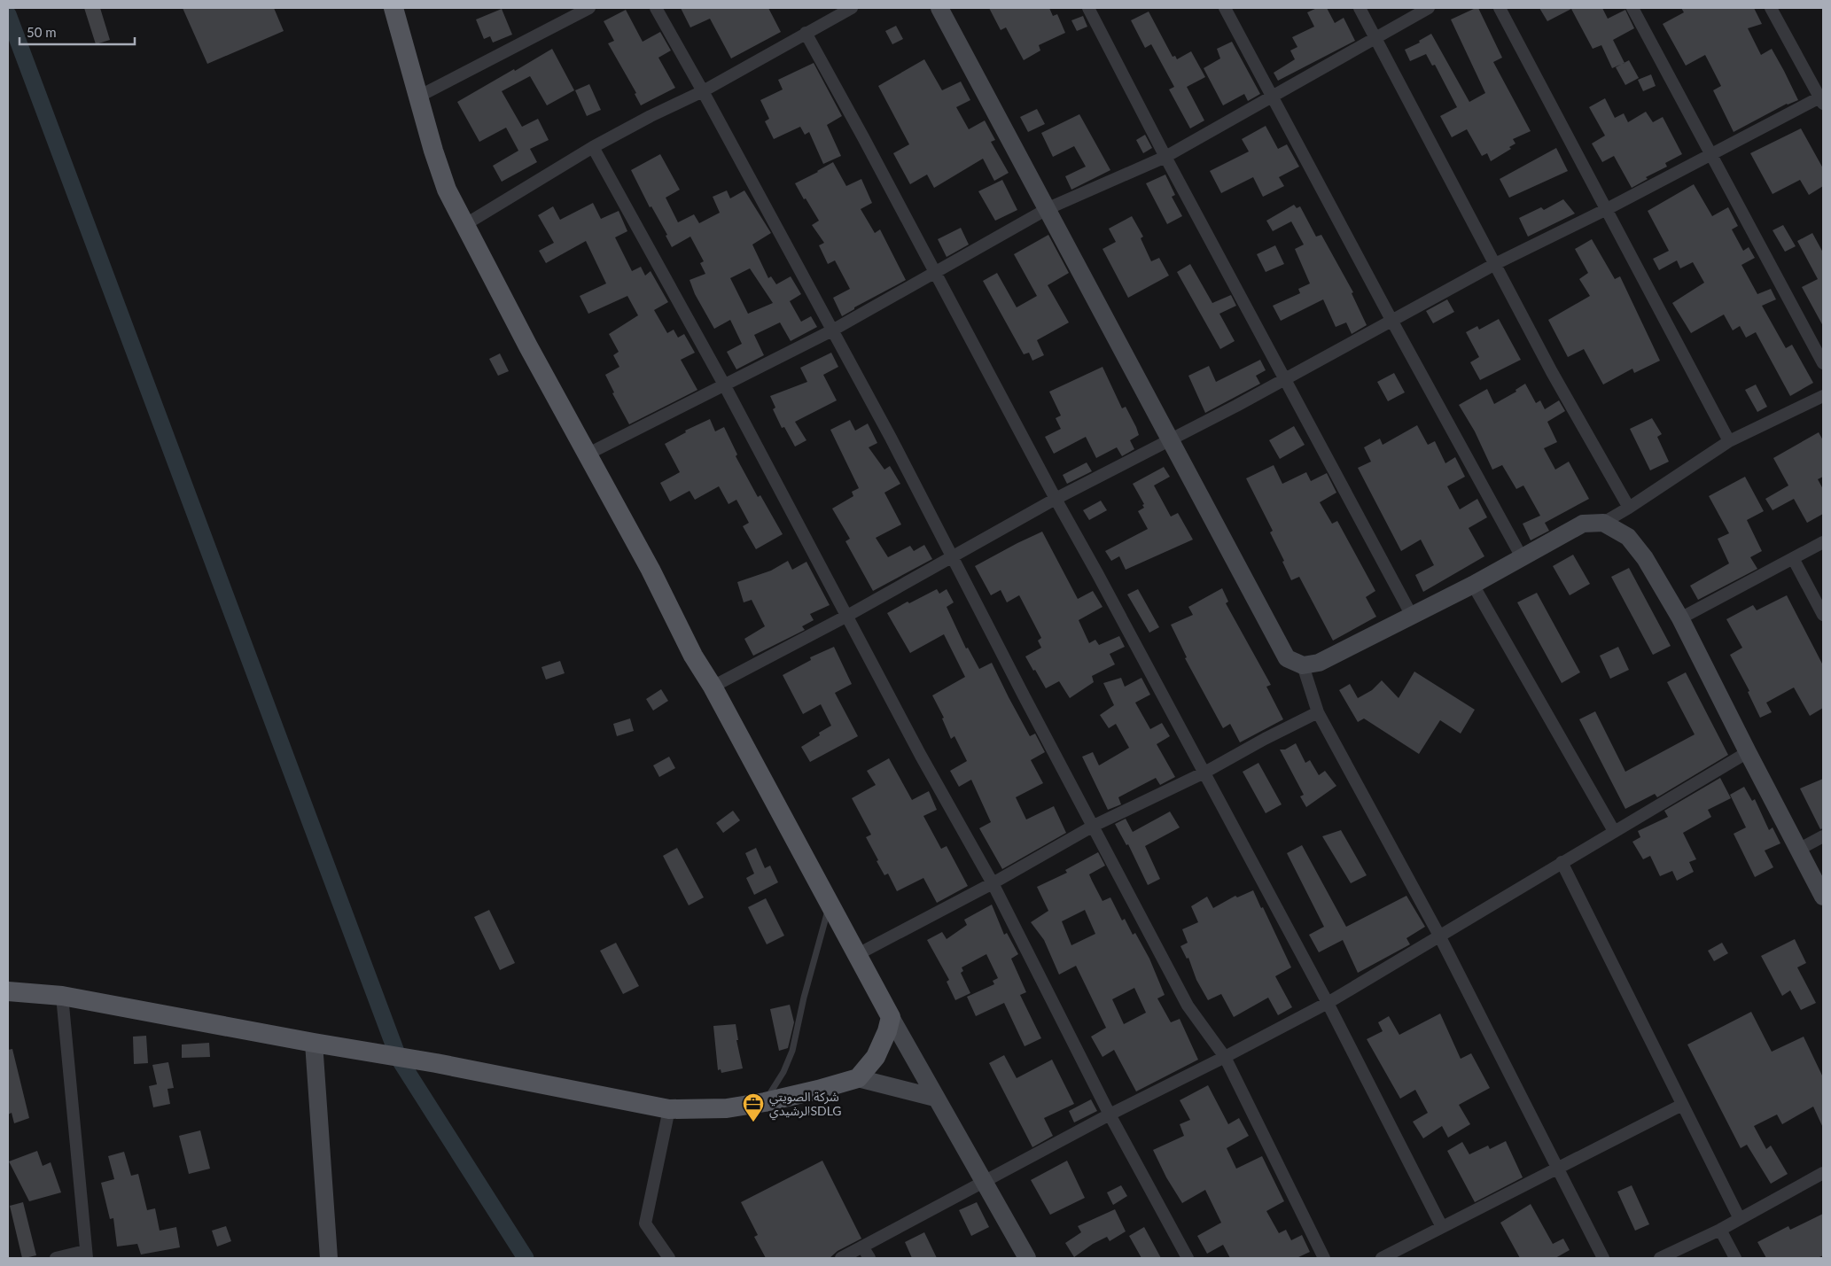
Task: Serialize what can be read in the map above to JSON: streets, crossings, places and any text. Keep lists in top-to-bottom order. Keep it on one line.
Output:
{"places":{"office":["شركة الصويتي الرشيديSDLG"]},"scale_bar":"50 m"}
